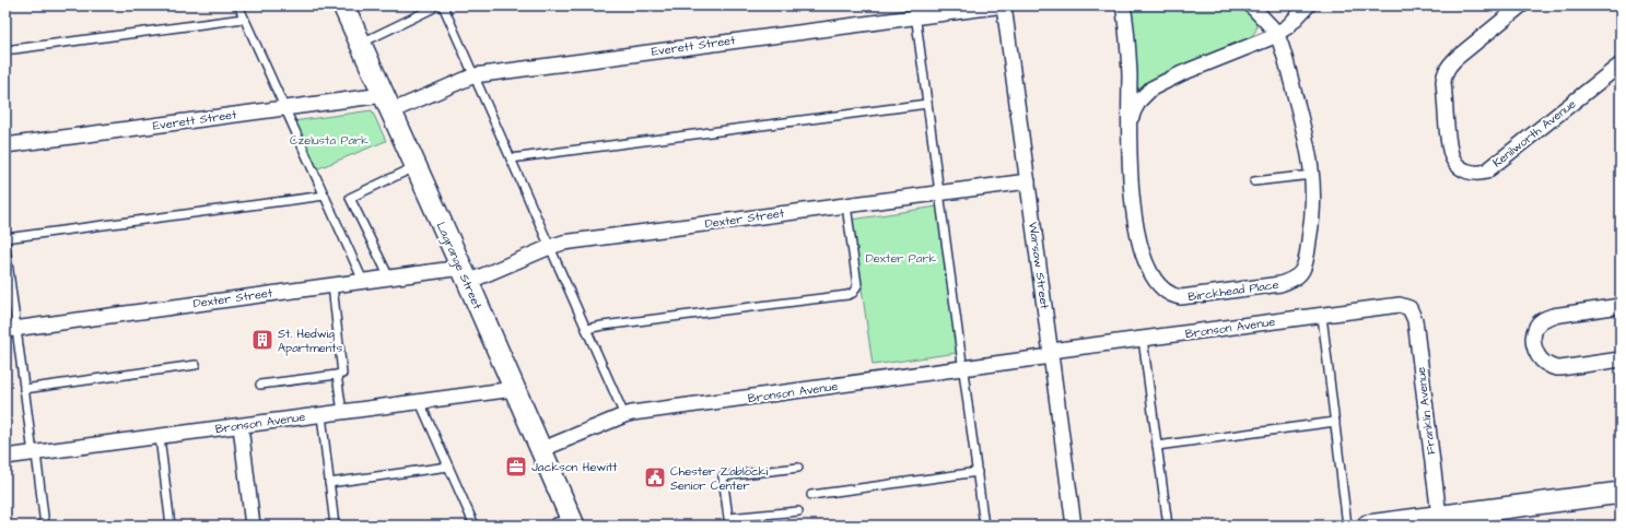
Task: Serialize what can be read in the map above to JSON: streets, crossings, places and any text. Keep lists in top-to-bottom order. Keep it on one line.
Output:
{"streets":{"main road":["Lagrange Street"],"street":["Everett Street","Kenilworth Avenue","Dexter Street","Warsaw Street","Birckhead Place","Bronson Avenue","Franklin Avenue"]},"crossings":[["Everett Street","Lagrange Street"],["Everett Street","Warsaw Street"],["Dexter Street","Lagrange Street"],["Dexter Street","Warsaw Street"],["Lagrange Street","Bronson Avenue"],["Warsaw Street","Bronson Avenue"],["Bronson Avenue","Franklin Avenue"]],"parks":["Czelusta Park","Dexter Park"],"places":{"building":["St. Hedwig Apartments"],"office":["Jackson Hewitt"],"public building":["Chester Zablocki Senior Center"]}}
